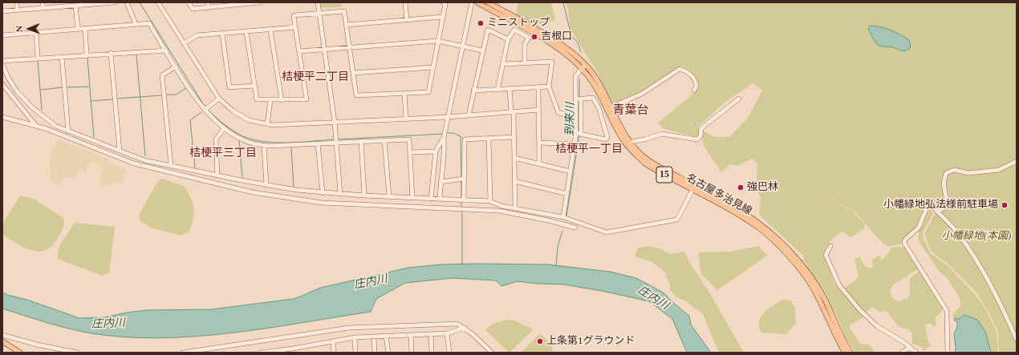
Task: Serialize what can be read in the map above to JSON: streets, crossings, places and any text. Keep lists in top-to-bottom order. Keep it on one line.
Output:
{"streets":{"main road":["15","名古屋多治見線"]},"districts":["桔梗平二丁目","青葉台","桔梗平一丁目","桔梗平三丁目"],"water":["到来川","庄内川"],"parks":["小幡緑地(本園)"],"places":["ミニストップ","吉根口","強巴林","小幡緑地弘法様前駐車場","上条第1グラウンド"],"north":"left"}
